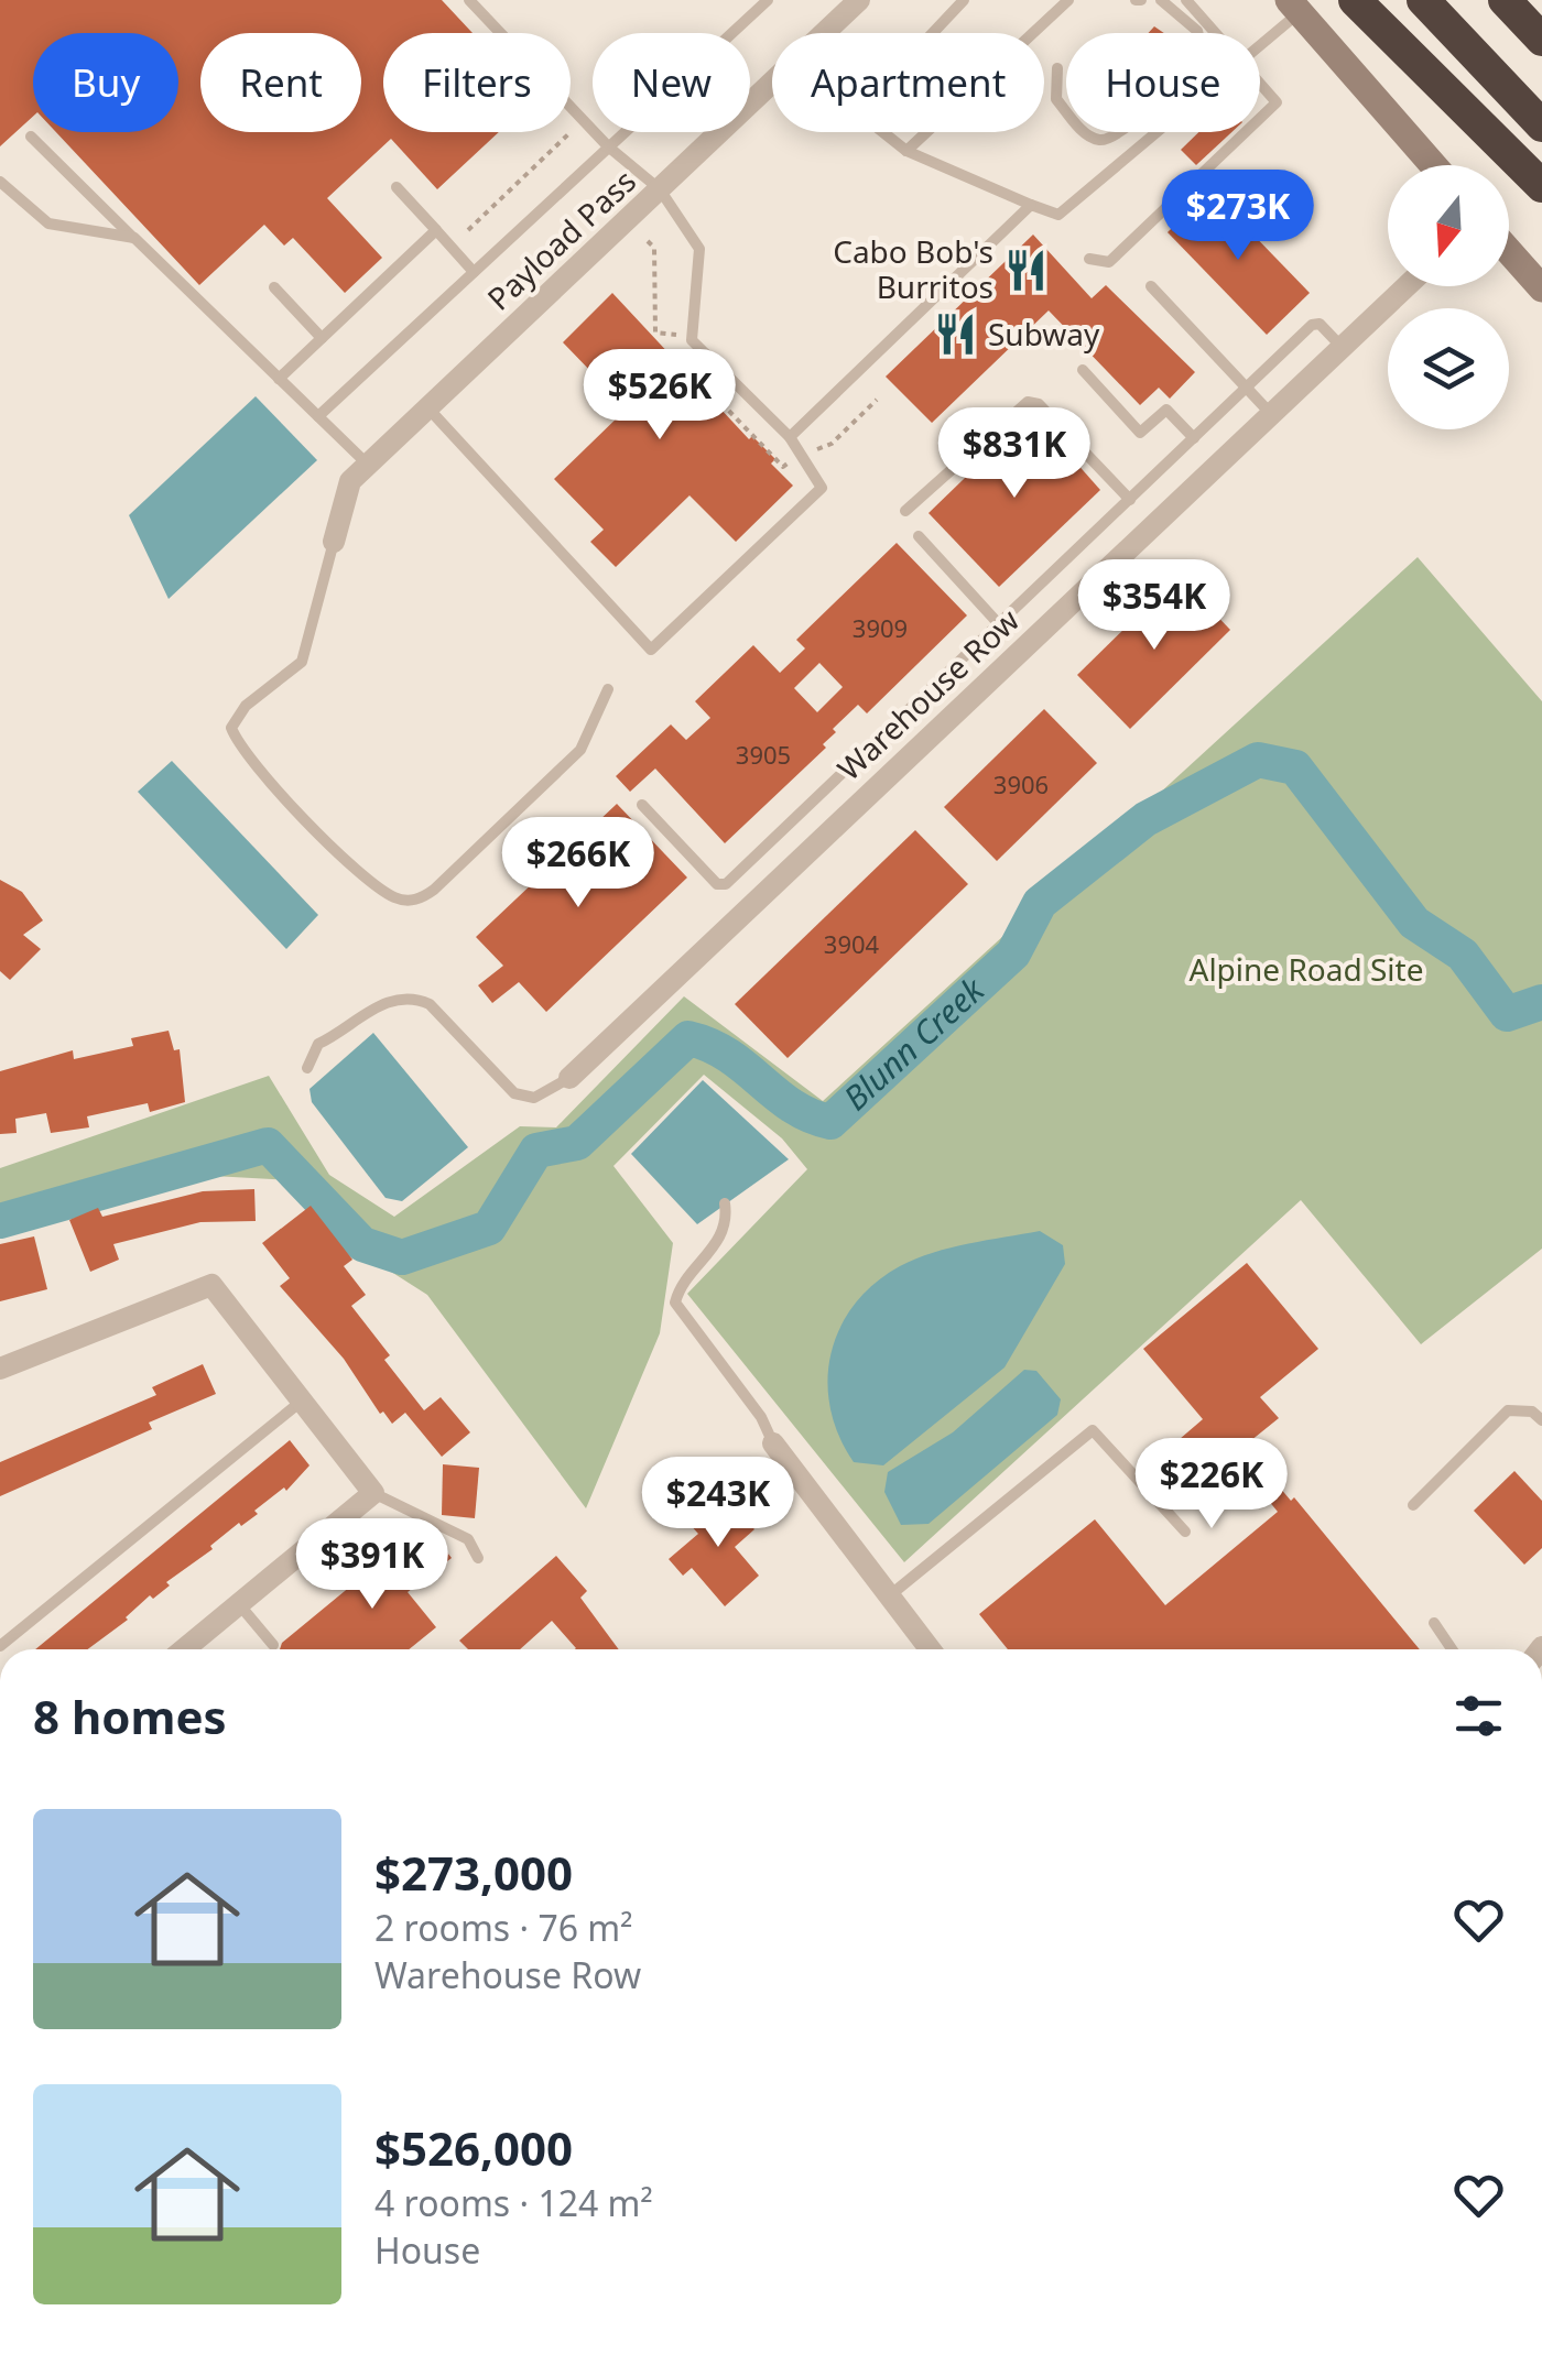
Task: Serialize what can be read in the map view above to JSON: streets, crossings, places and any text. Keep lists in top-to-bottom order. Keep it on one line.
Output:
{"streets":{"street":["Payload Pass","Warehouse Row"]},"water":["Blunn Creek"],"parks":["Alpine Road Site"],"places":{"restaurant":["Cabo Bob's Burritos","Subway"]},"house_numbers":["3909","3905","3906","3904"],"north":"bottom","page":{"chip":["Buy","Rent","Filters","New","Apartment","House"],"price":["$273K","$526K","$831K","$354K","$266K","$226K","$243K","$391K"],"heading":"8 homes","list":[{"name":"$273,000","note":"2 rooms · 76 m² · Warehouse Row"},{"name":"$526,000","note":"4 rooms · 124 m² · House"}]}}
